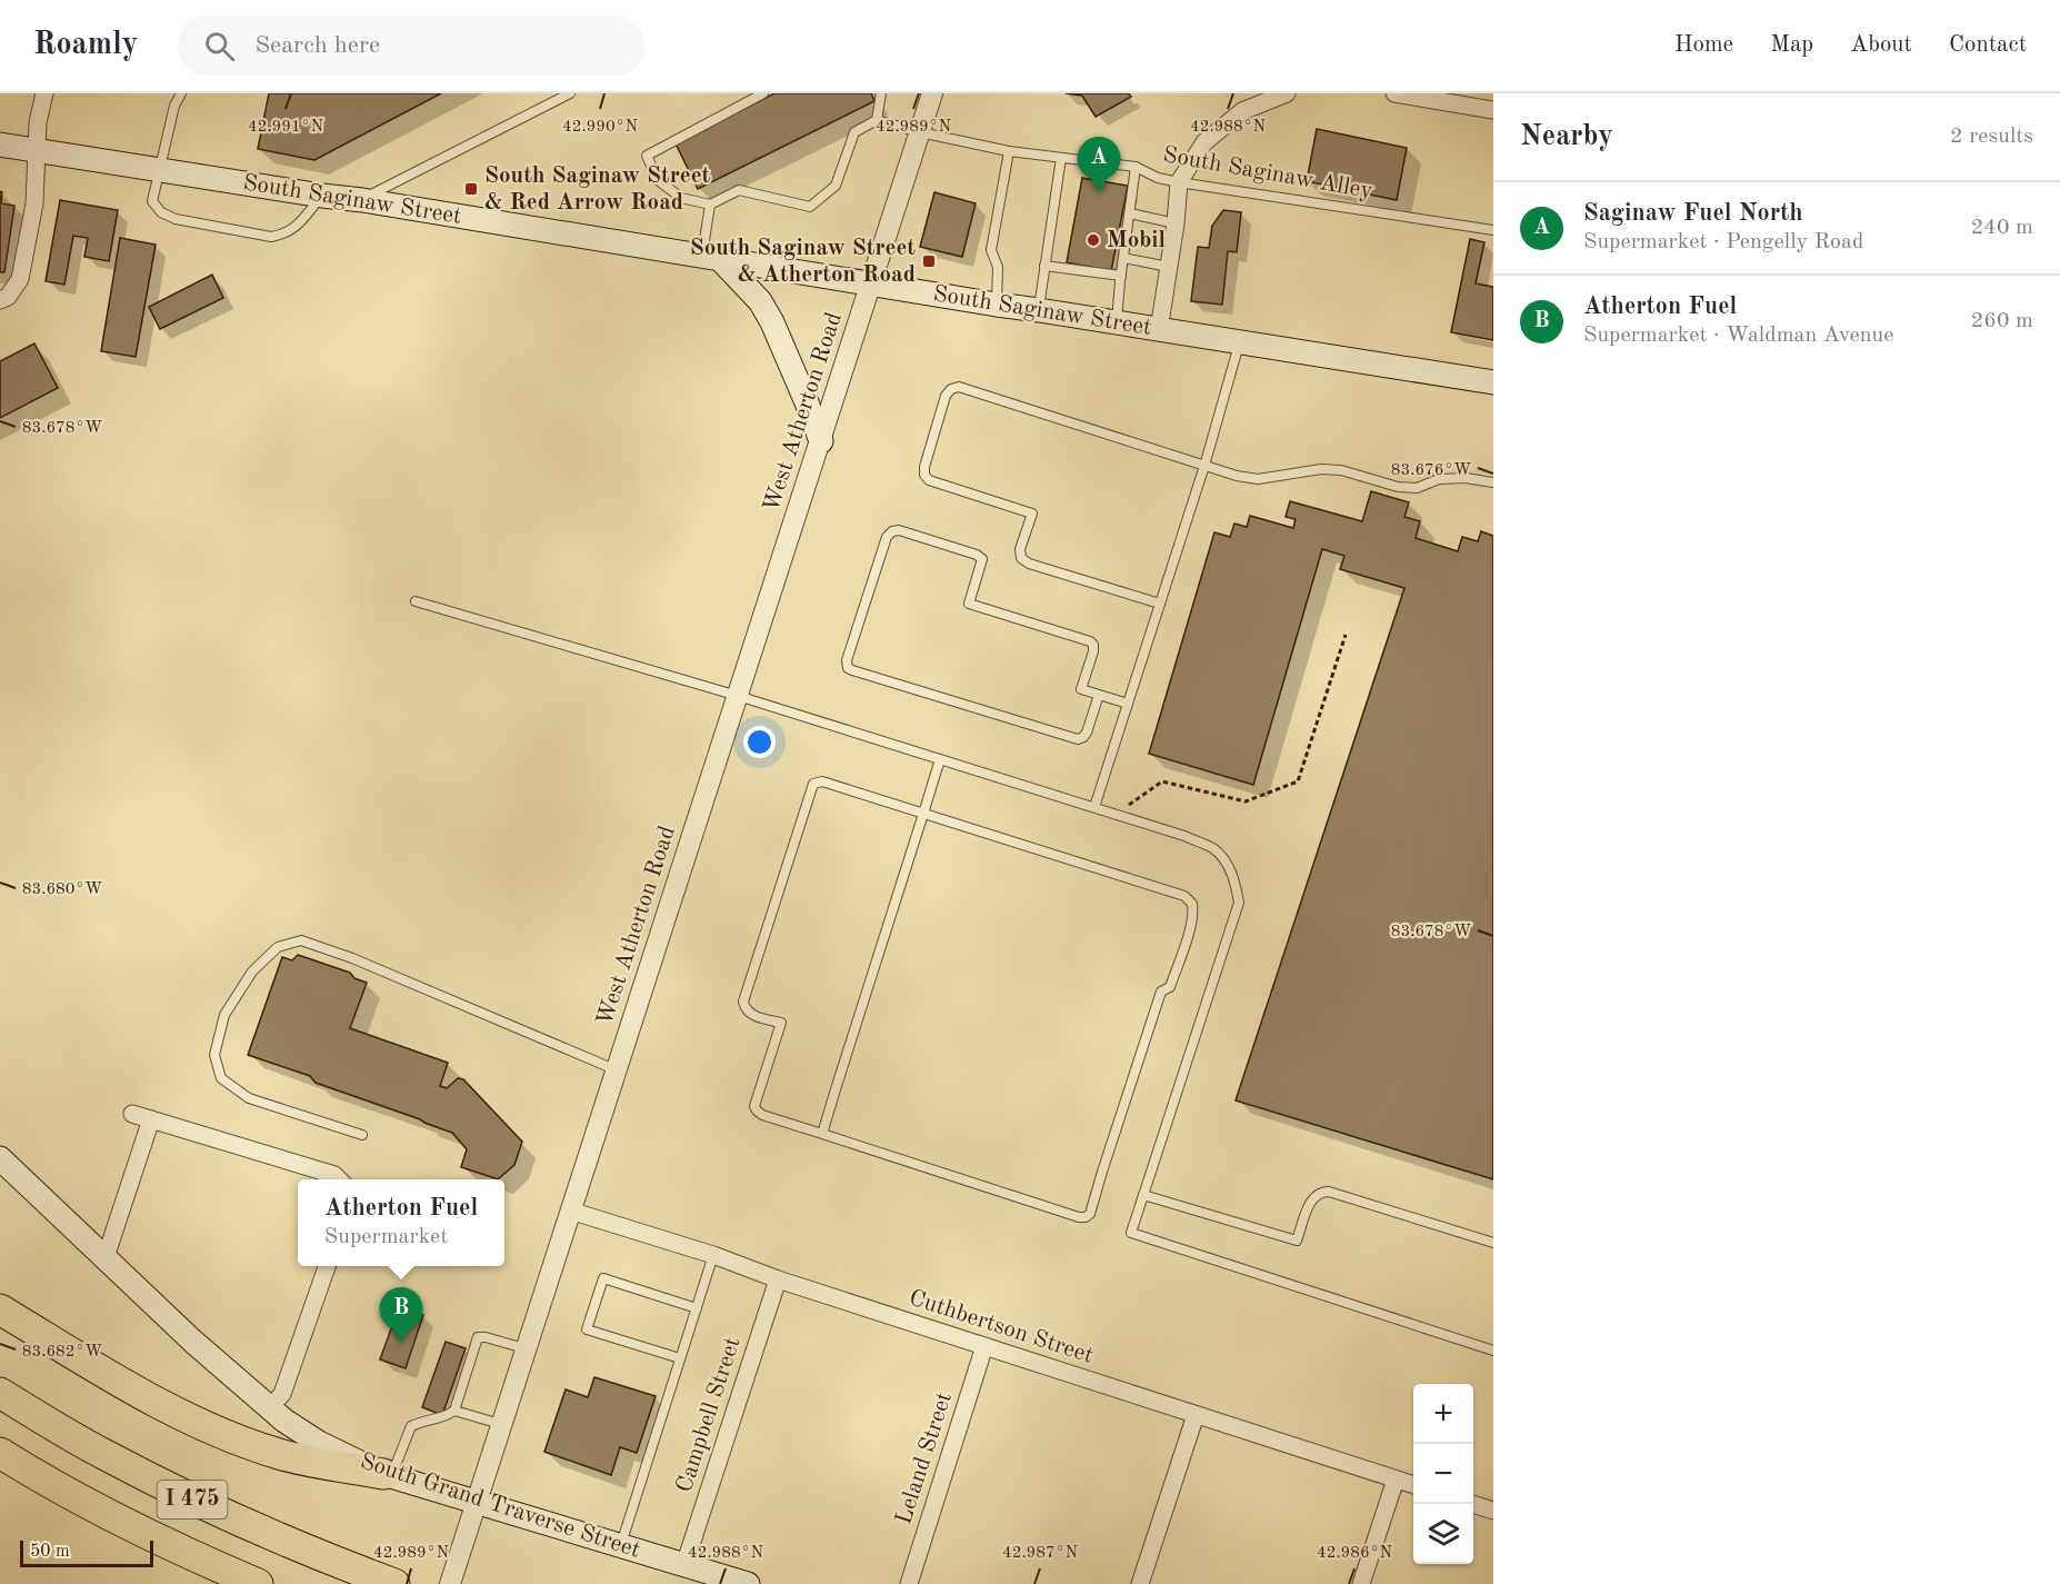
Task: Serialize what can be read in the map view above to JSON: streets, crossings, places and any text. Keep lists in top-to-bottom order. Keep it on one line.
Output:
{"streets":{"highway":["I 475"],"main road":["South Saginaw Street","South Grand Traverse Street"],"street":["West Atherton Road","Cuthbertson Street","Campbell Street","Leland Street"],"lane":["South Saginaw Alley"]},"crossings":[["South Saginaw Alley","West Atherton Road"],["South Saginaw Street","West Atherton Road"],["West Atherton Road","Cuthbertson Street"],["West Atherton Road","South Grand Traverse Street"],["Cuthbertson Street","Campbell Street"],["Cuthbertson Street","Leland Street"],["Campbell Street","South Grand Traverse Street"]],"places":{"transit":["South Saginaw Street & Red Arrow Road","South Saginaw Street & Atherton Road"],"other":["Mobil"]},"scale_bar":"50 m","page":{"header":"Roamly","search":"Search here","nav":["Home","Map","About","Contact"],"heading":["Nearby","2 results"],"pins":["A","B"],"list":[{"mark":"A","name":"Saginaw Fuel North","note":"Supermarket · Pengelly Road","value":"240 m"},{"mark":"B","name":"Atherton Fuel","note":"Supermarket · Waldman Avenue","value":"260 m"}],"popup":["Atherton Fuel","Supermarket"],"map_buttons":["+","−"],"scale":"50 m"},"coordinates":["42.991°N","42.990°N","42.989°N","42.988°N","83.678°W","83.676°W","83.680°W","83.682°W","42.987°N","42.986°N"]}
